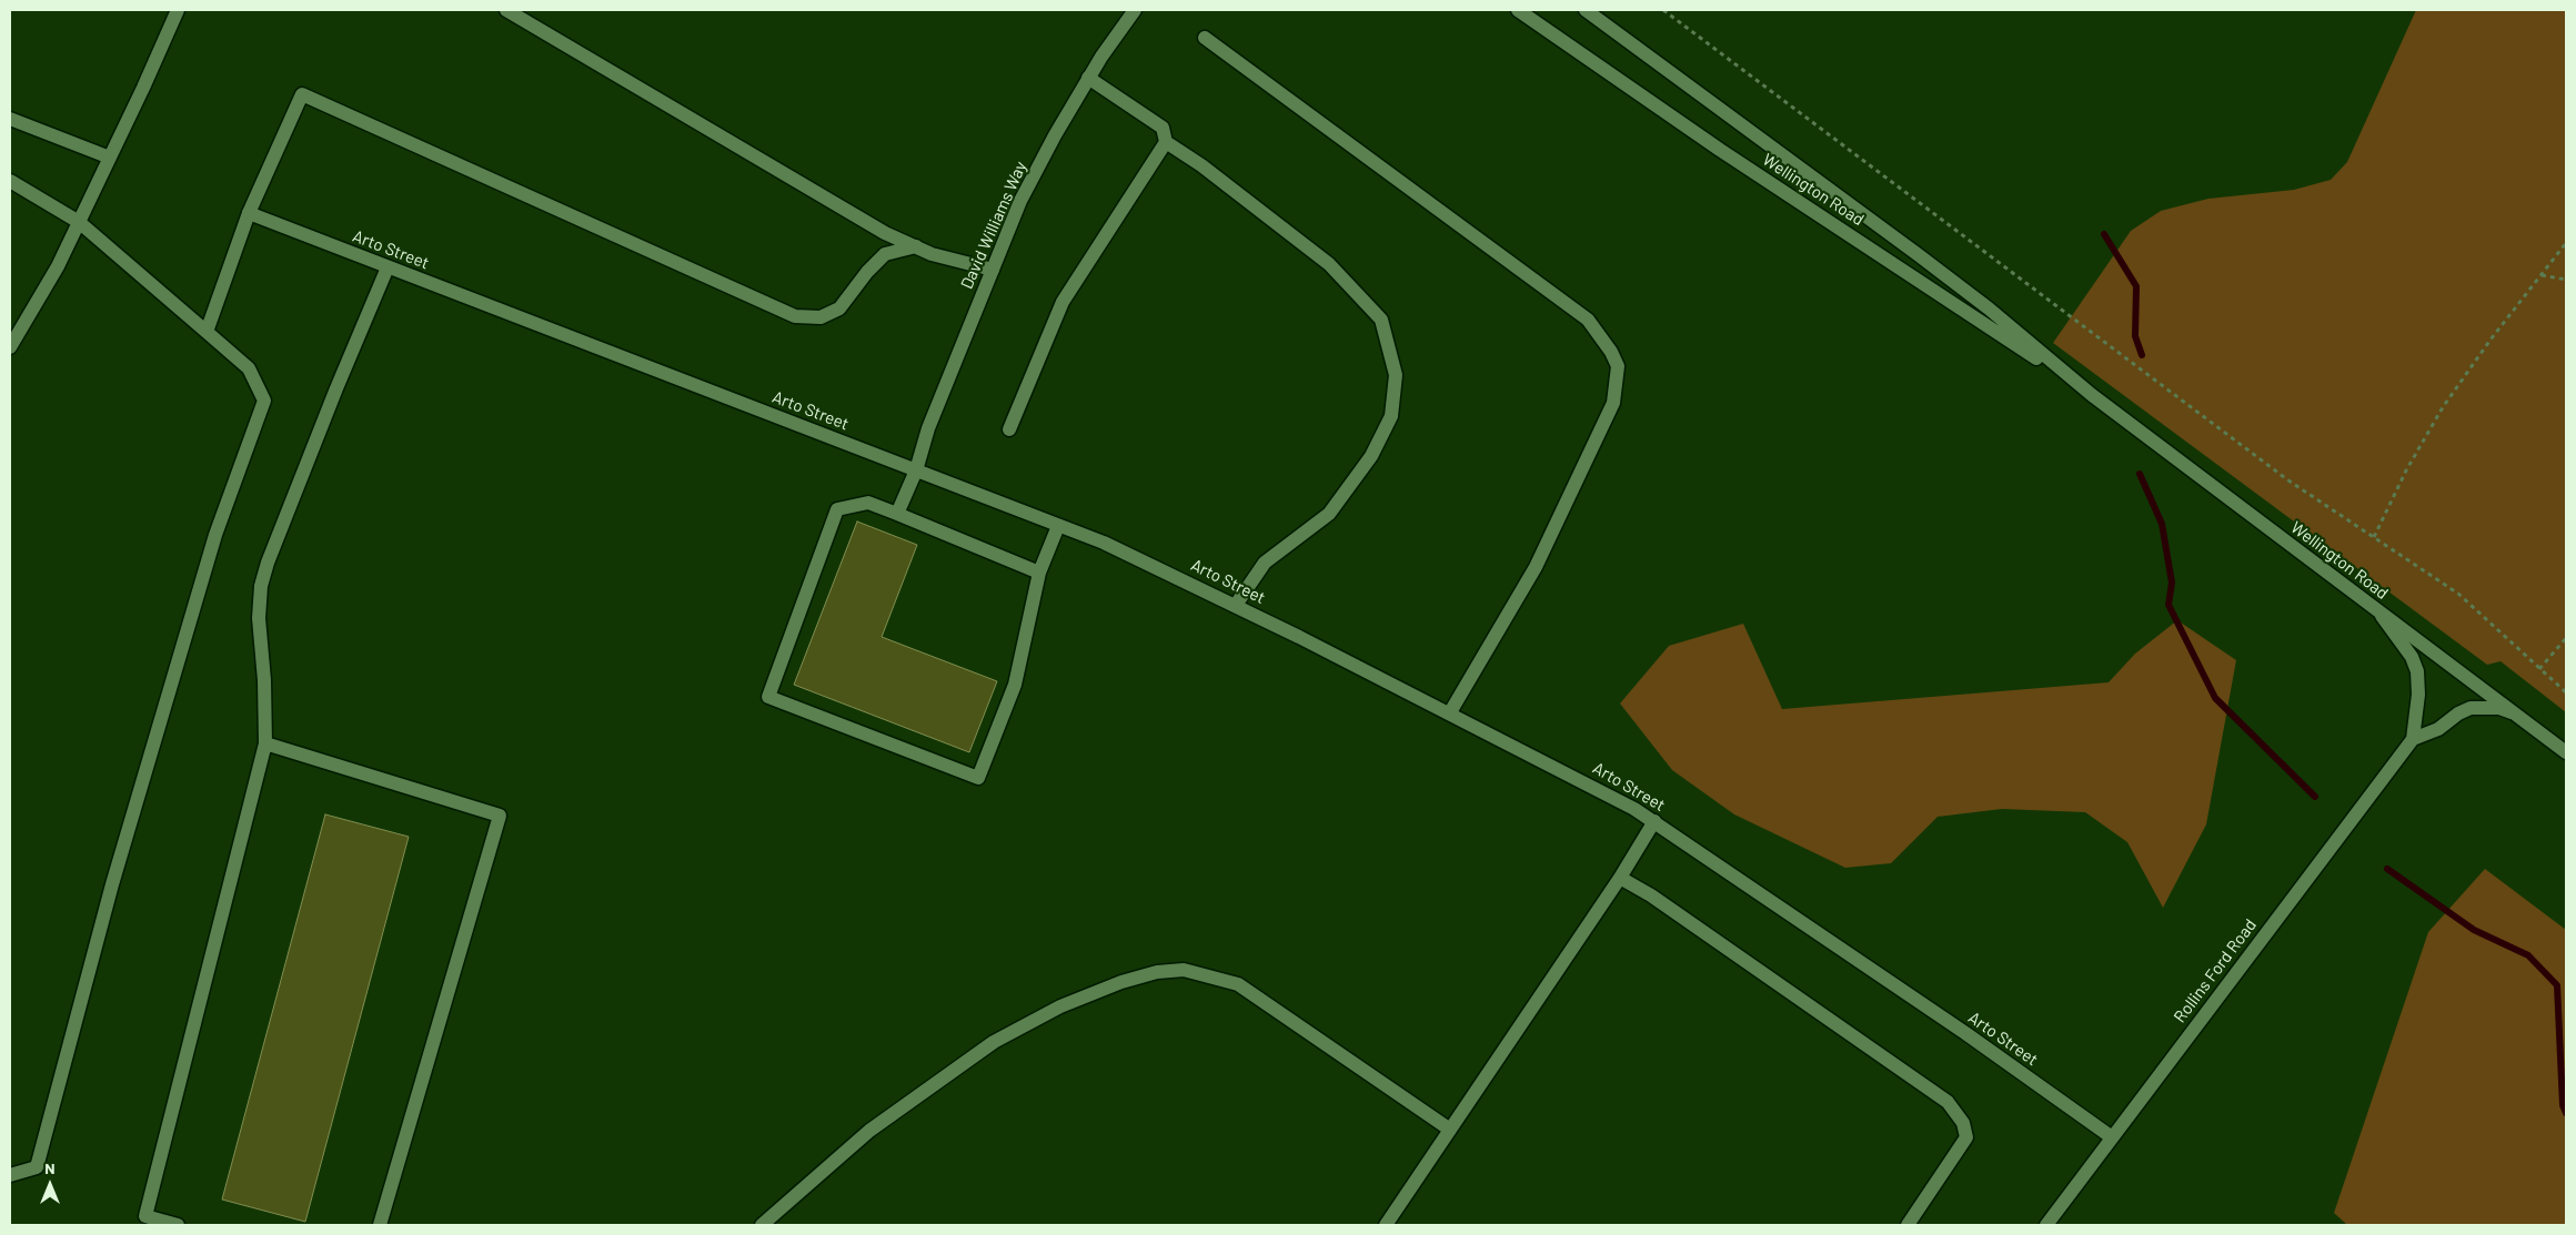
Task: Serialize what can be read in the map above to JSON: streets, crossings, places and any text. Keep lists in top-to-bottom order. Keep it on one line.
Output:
{"streets":{"street":["Wellington Road","David Williams Way","Arto Street","Rollins Ford Road"]},"crossings":[["Wellington Road","Rollins Ford Road"],["David Williams Way","Arto Street"],["Arto Street","Rollins Ford Road"]],"north":"top"}
